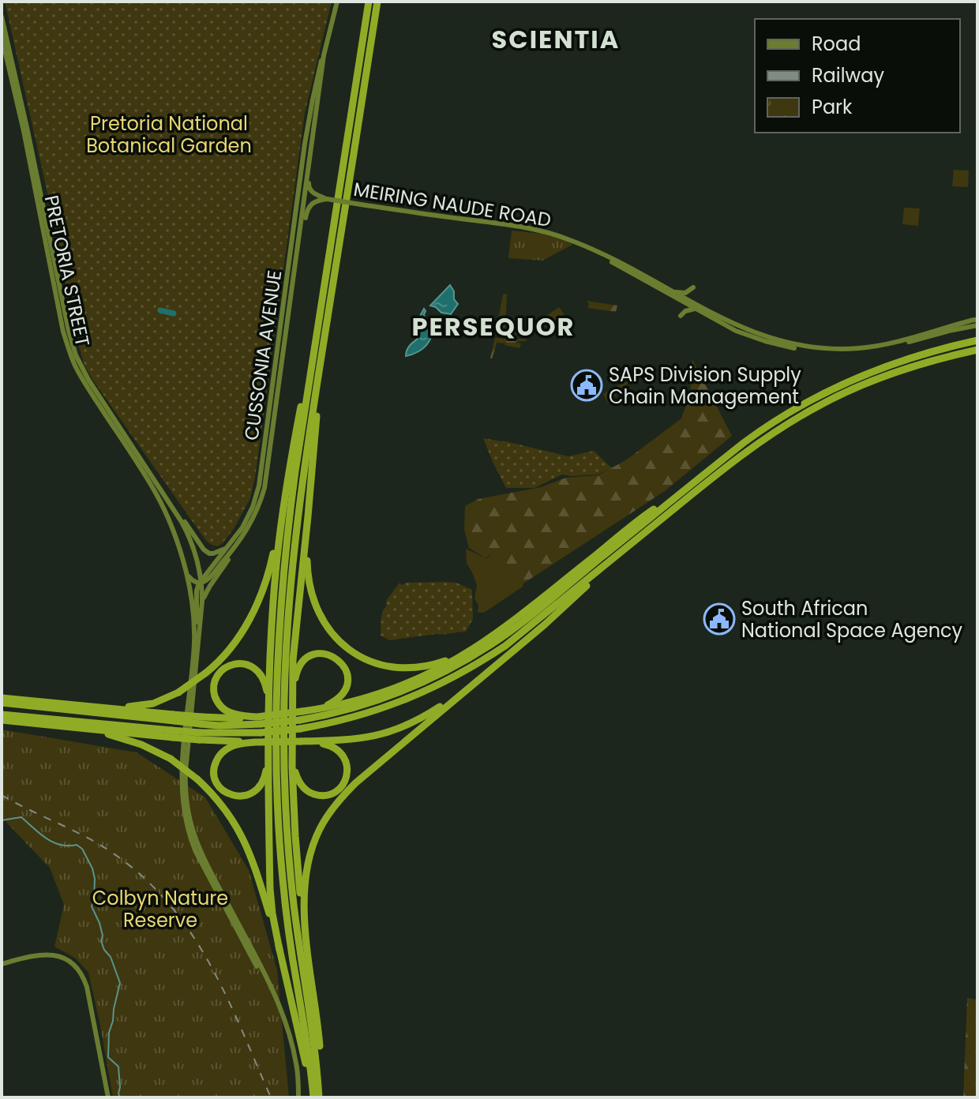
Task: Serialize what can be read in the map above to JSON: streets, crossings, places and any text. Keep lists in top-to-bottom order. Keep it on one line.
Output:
{"streets":{"main road":["MEIRING NAUDE ROAD","PRETORIA STREET","CUSSONIA AVENUE"]},"crossings":[["MEIRING NAUDE ROAD","CUSSONIA AVENUE"],["PRETORIA STREET","CUSSONIA AVENUE"]],"districts":["SCIENTIA","PERSEQUOR"],"parks":["Pretoria National Botanical Garden","Colbyn Nature Reserve"],"places":{"public building":["SAPS Division Supply Chain Management","South African National Space Agency"]},"legend":["Road","Railway","Park"]}
